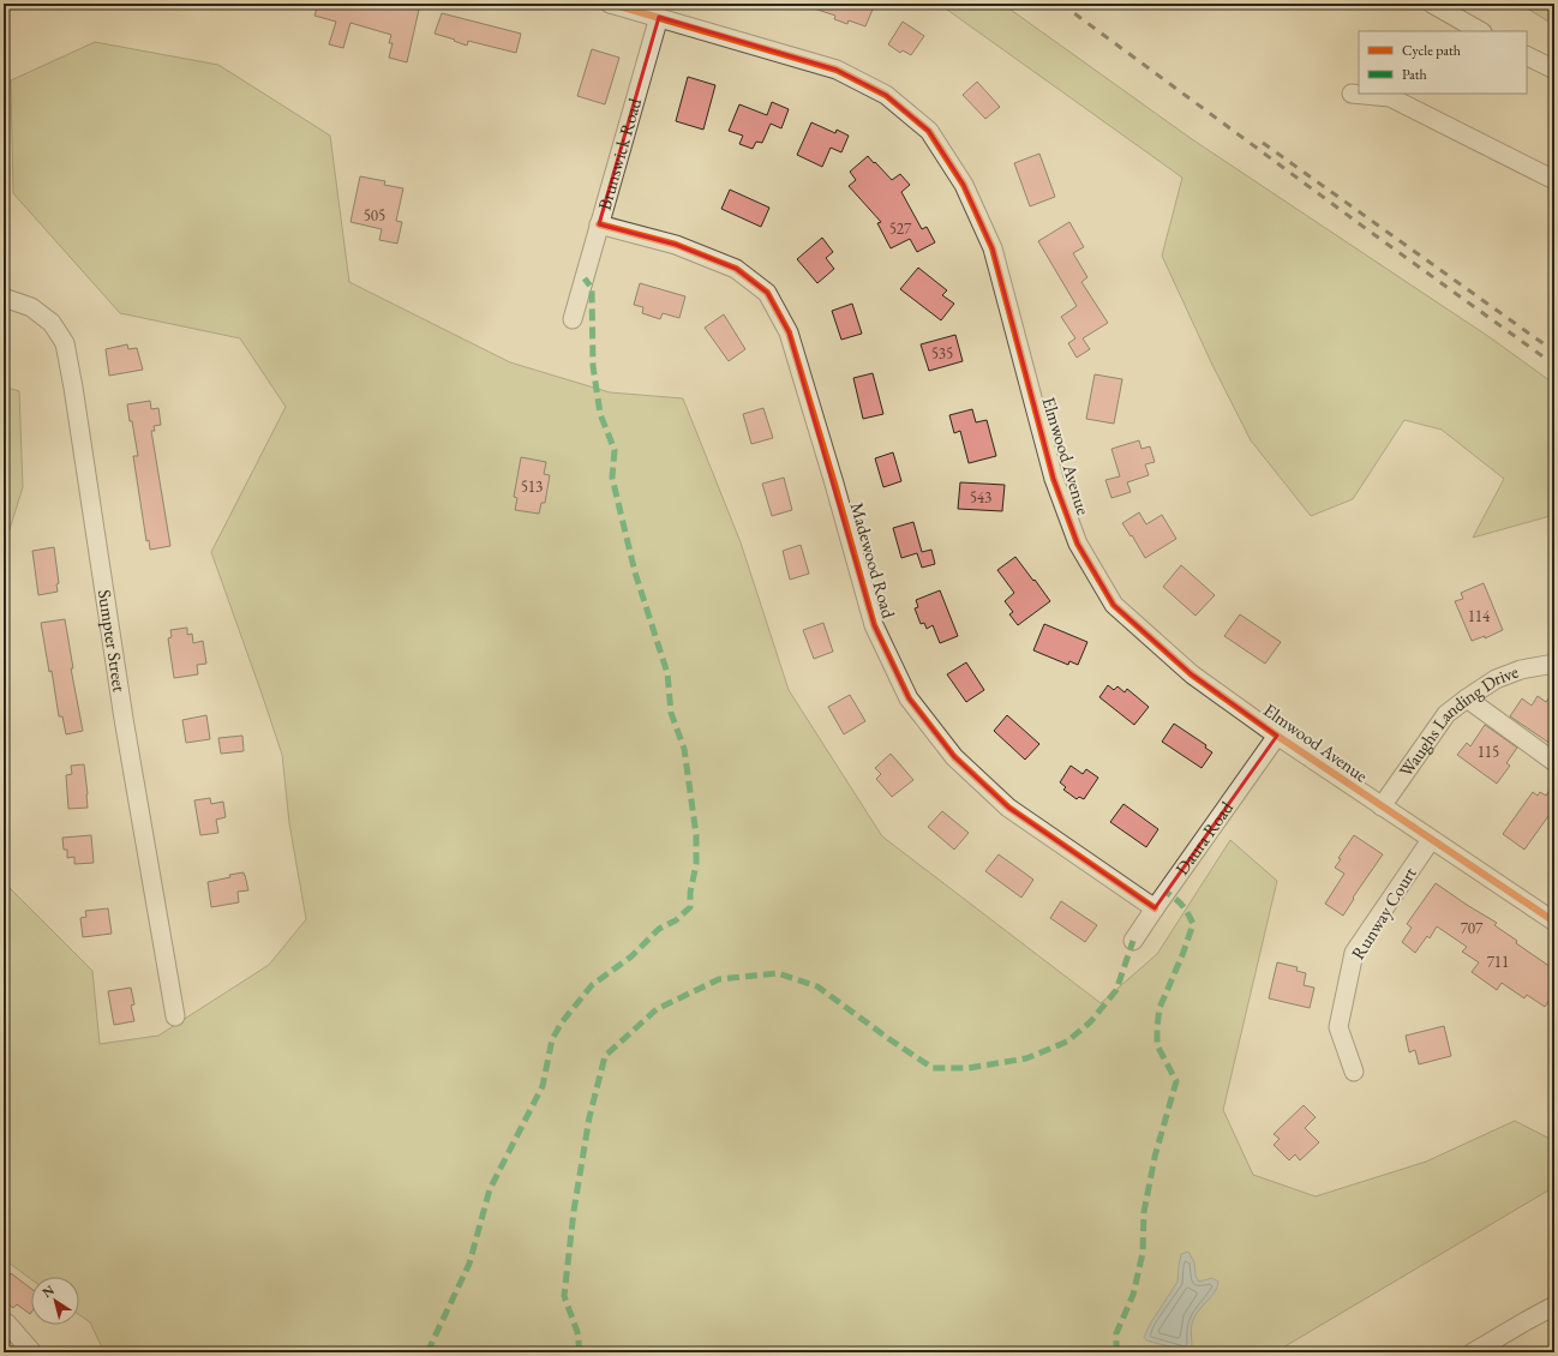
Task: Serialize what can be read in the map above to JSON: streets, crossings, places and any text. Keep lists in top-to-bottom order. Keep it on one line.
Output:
{"streets":{"street":["Brunswick Road","Elmwood Avenue","Madewood Road","Sumpter Street","Waughs Landing Drive","Daura Road","Runway Court"]},"crossings":[["Brunswick Road","Elmwood Avenue"],["Brunswick Road","Madewood Road"],["Elmwood Avenue","Waughs Landing Drive"],["Elmwood Avenue","Daura Road"],["Elmwood Avenue","Runway Court"],["Madewood Road","Daura Road"]],"house_numbers":["505","527","535","513","543","114","115","707","711"],"legend":["Cycle path","Path"],"north":"top left"}
